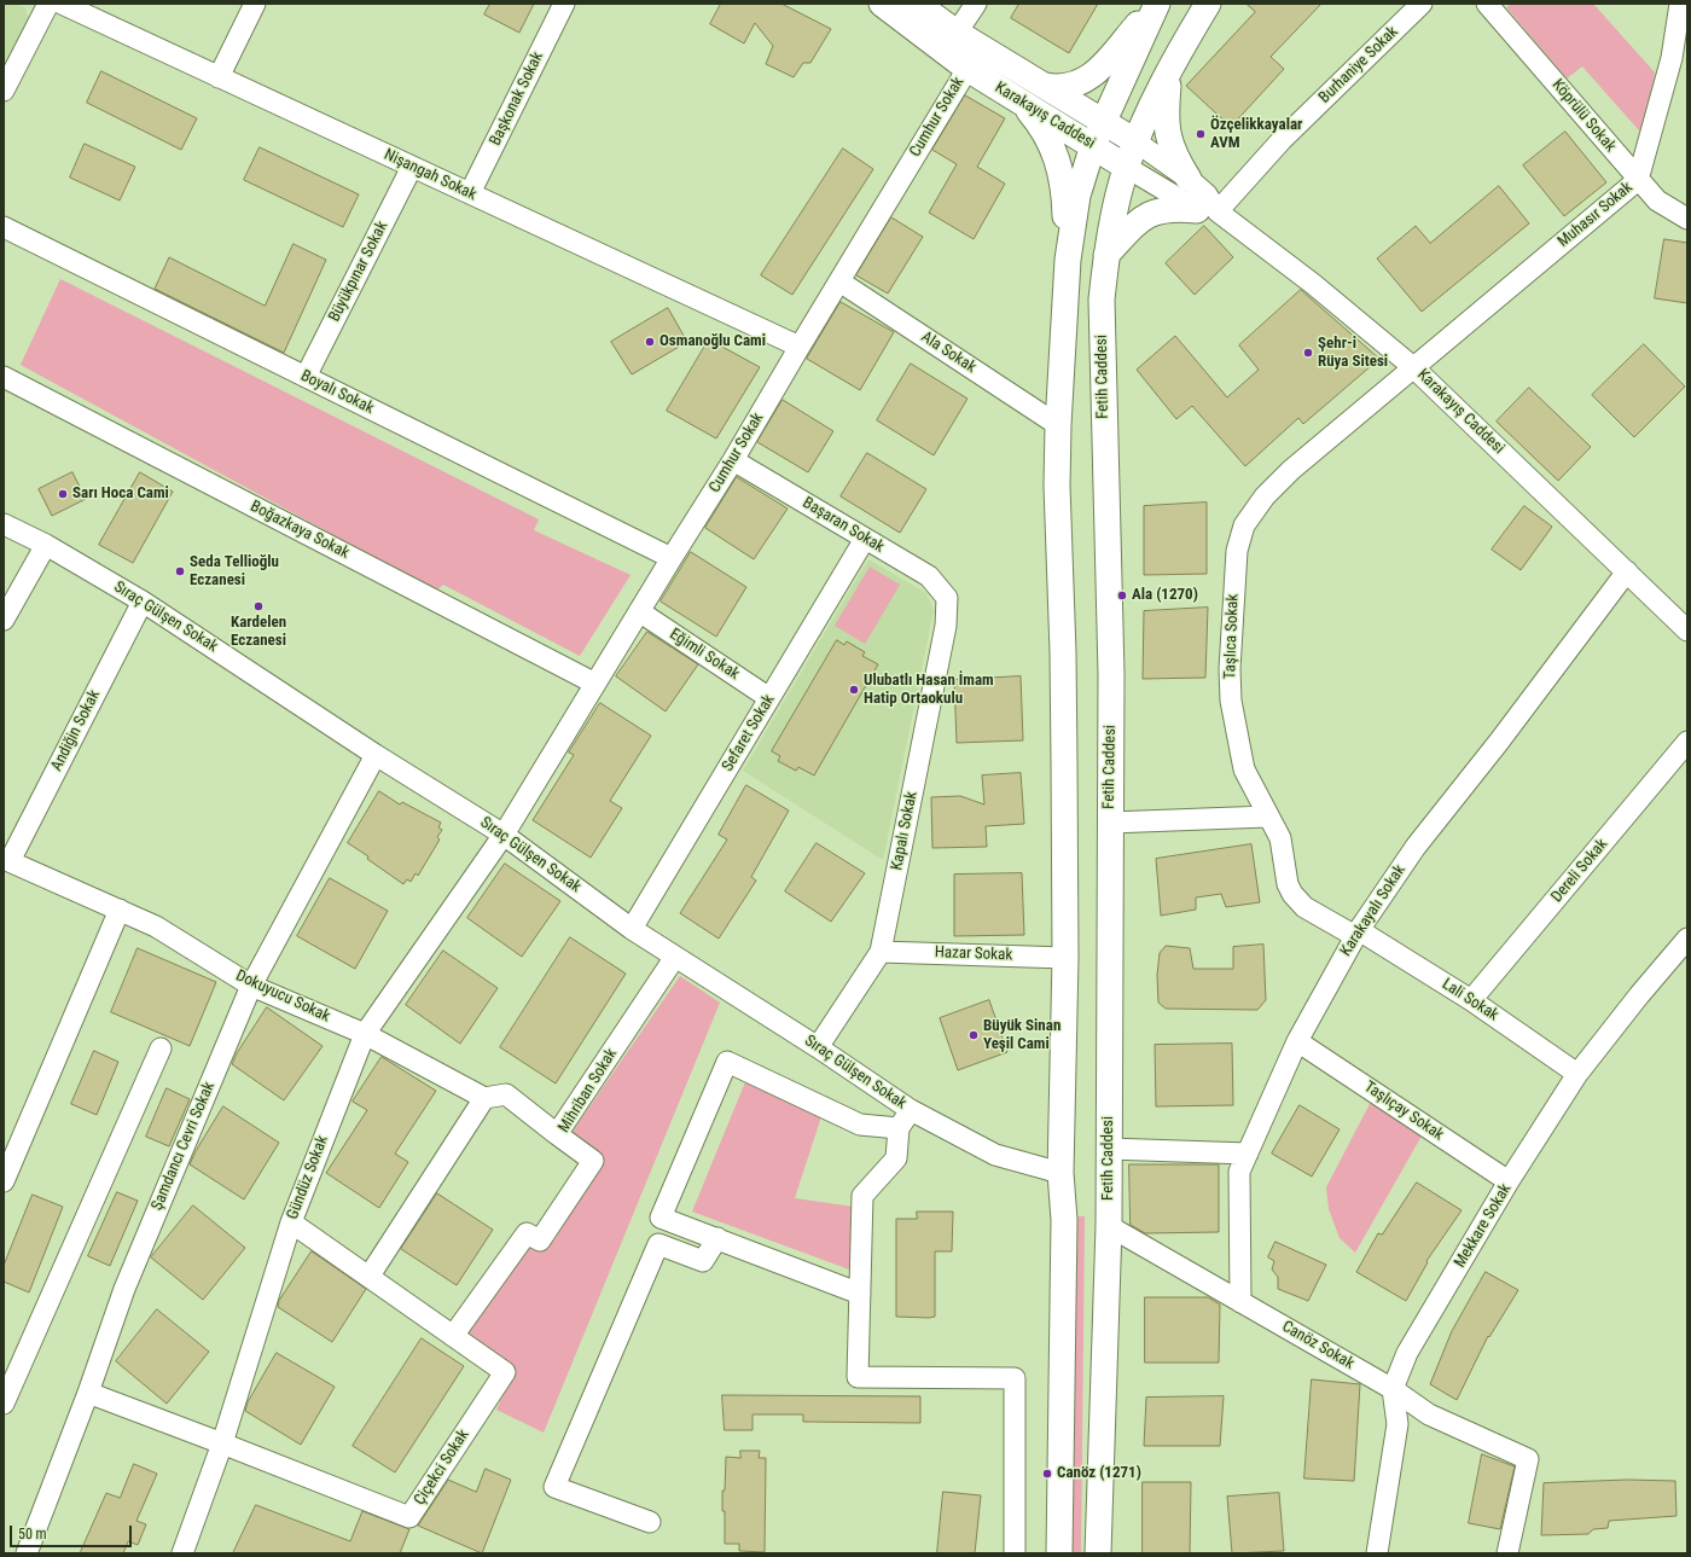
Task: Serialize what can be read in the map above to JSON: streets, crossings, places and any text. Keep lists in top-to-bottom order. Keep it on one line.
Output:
{"streets":{"main road":["Karakayış Caddesi","Fetih Caddesi"],"street":["Burhaniye Sokak","Başkonak Sokak","Köprülü Sokak","Cumhur Sokak","Nişangah Sokak","Muhasır Sokak","Büyükpınar Sokak","Ala Sokak","Boyalı Sokak","Başaran Sokak","Boğazkaya Sokak","Sıraç Gülşen Sokak","Taşlıca Sokak","Eğimli Sokak","Andiğin Sokak","Sefaret Sokak","Kapalı Sokak","Dereli Sokak","Karakayalı Sokak","Hazar Sokak","Dokuyucu Sokak","Lali Sokak","Mihriban Sokak","Taşlıçay Sokak","Şamdancı Cevri Sokak","Gündüz Sokak","Mekkare Sokak","Canöz Sokak","Çiçekci Sokak"]},"crossings":[["Burhaniye Sokak","Karakayış Caddesi"],["Başkonak Sokak","Nişangah Sokak"],["Karakayış Caddesi","Cumhur Sokak"],["Karakayış Caddesi","Muhasır Sokak"],["Karakayış Caddesi","Fetih Caddesi"],["Karakayış Caddesi","Taşlıca Sokak"],["Karakayış Caddesi","Karakayalı Sokak"],["Köprülü Sokak","Muhasır Sokak"],["Cumhur Sokak","Nişangah Sokak"],["Cumhur Sokak","Ala Sokak"],["Cumhur Sokak","Boyalı Sokak"],["Cumhur Sokak","Başaran Sokak"],["Cumhur Sokak","Boğazkaya Sokak"],["Cumhur Sokak","Sıraç Gülşen Sokak"],["Cumhur Sokak","Eğimli Sokak"],["Cumhur Sokak","Gündüz Sokak"],["Nişangah Sokak","Büyükpınar Sokak"],["Muhasır Sokak","Taşlıca Sokak"],["Büyükpınar Sokak","Boyalı Sokak"],["Fetih Caddesi","Canöz Sokak"],["Başaran Sokak","Sefaret Sokak"],["Başaran Sokak","Kapalı Sokak"],["Sıraç Gülşen Sokak","Andiğin Sokak"],["Sıraç Gülşen Sokak","Sefaret Sokak"],["Sıraç Gülşen Sokak","Kapalı Sokak"],["Sıraç Gülşen Sokak","Mihriban Sokak"],["Sıraç Gülşen Sokak","Şamdancı Cevri Sokak"],["Sıraç Gülşen Sokak","Gündüz Sokak"],["Taşlıca Sokak","Karakayalı Sokak"],["Taşlıca Sokak","Lali Sokak"],["Eğimli Sokak","Sefaret Sokak"],["Andiğin Sokak","Dokuyucu Sokak"],["Kapalı Sokak","Hazar Sokak"],["Dereli Sokak","Lali Sokak"],["Karakayalı Sokak","Lali Sokak"],["Karakayalı Sokak","Taşlıçay Sokak"],["Karakayalı Sokak","Canöz Sokak"],["Dokuyucu Sokak","Şamdancı Cevri Sokak"],["Dokuyucu Sokak","Gündüz Sokak"],["Lali Sokak","Mekkare Sokak"],["Mihriban Sokak","Çiçekci Sokak"],["Taşlıçay Sokak","Mekkare Sokak"],["Şamdancı Cevri Sokak","Çiçekci Sokak"],["Gündüz Sokak","Çiçekci Sokak"],["Mekkare Sokak","Canöz Sokak"]],"places":["Özçelikkayalar AVM","Osmanoğlu Cami","Şehr-i Rüya Sitesi","Sarı Hoca Cami","Seda Tellioğlu Eczanesi","Ala (1270)","Kardelen Eczanesi","Ulubatlı Hasan İmam Hatip Ortaokulu","Büyük Sinan Yeşil Cami","Canöz (1271)"],"scale_bar":"50 m"}
